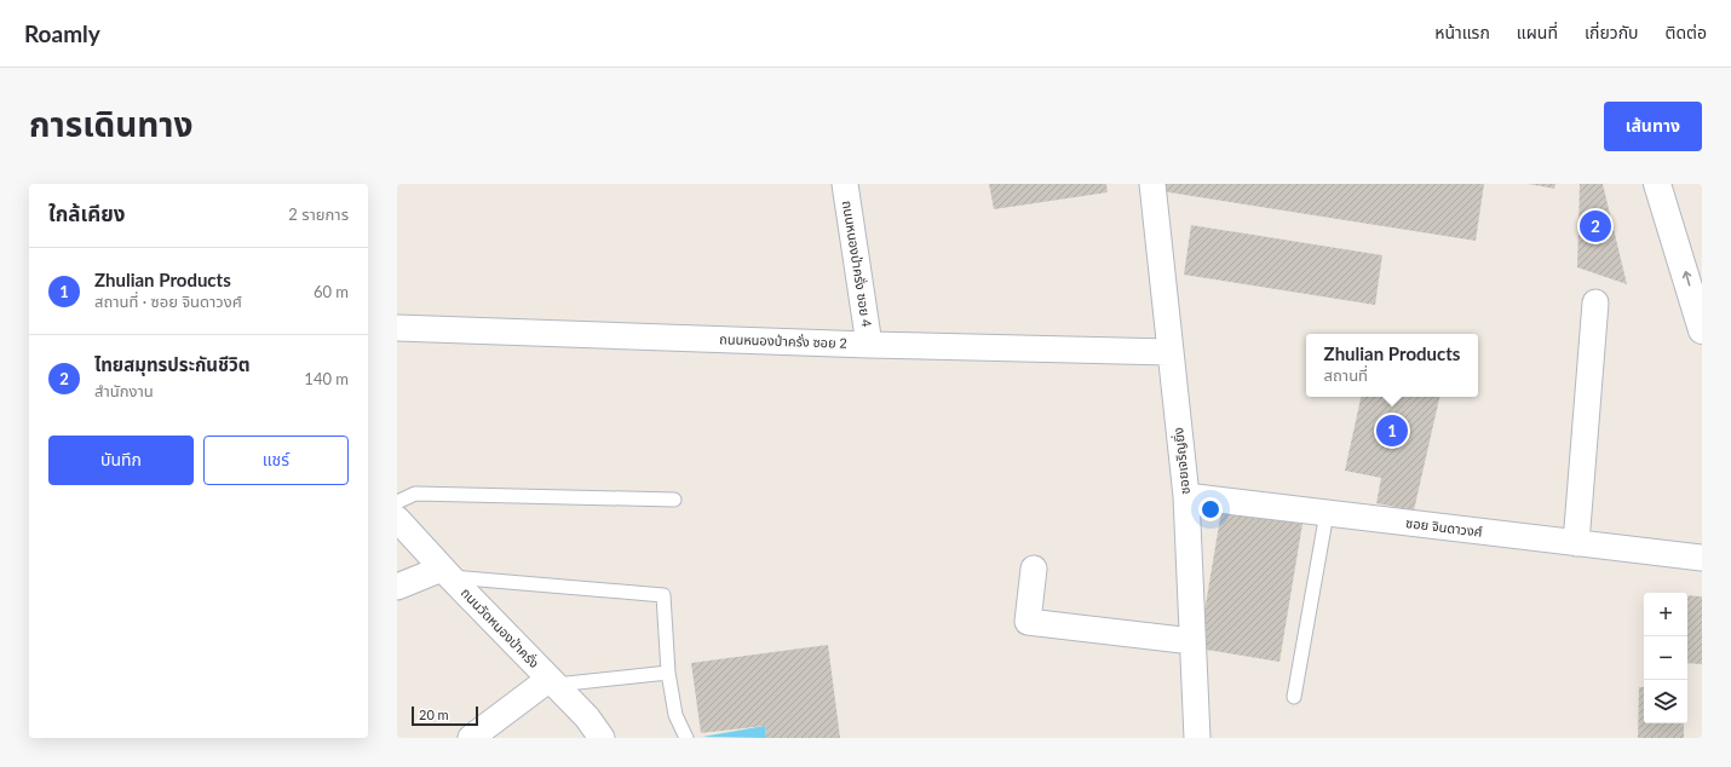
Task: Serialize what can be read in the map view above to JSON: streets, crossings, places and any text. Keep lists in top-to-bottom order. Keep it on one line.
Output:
{"streets":{"street":["ถนนหนองป่าครั่ง ซอย 4","ถนนหนองป่าครั่ง ซอย 2","ซอยเจริญยิ่ง","ซอย จินดาวงศ์","ถนนวัดหนองป่าครั่ง"]},"crossings":[["ถนนหนองป่าครั่ง ซอย 4","ถนนหนองป่าครั่ง ซอย 2"],["ถนนหนองป่าครั่ง ซอย 2","ซอยเจริญยิ่ง"],["ซอยเจริญยิ่ง","ซอย จินดาวงศ์"]],"scale_bar":"20 m","page":{"header":"Roamly","nav":["หน้าแรก","แผนที่","เกี่ยวกับ","ติดต่อ"],"title":"การเดินทาง","buttons":["เส้นทาง",["บันทึก","แชร์"]],"heading":["ใกล้เคียง","2 รายการ"],"pins":["2","1"],"list":[{"mark":"1","name":"Zhulian Products","note":"สถานที่ · ซอย จินดาวงศ์","value":"60 m"},{"mark":"2","name":"ไทยสมุทรประกันชีวิต","note":"สำนักงาน","value":"140 m"}],"popup":["Zhulian Products","สถานที่"],"map_buttons":["+","−"],"scale":"20 m"}}
